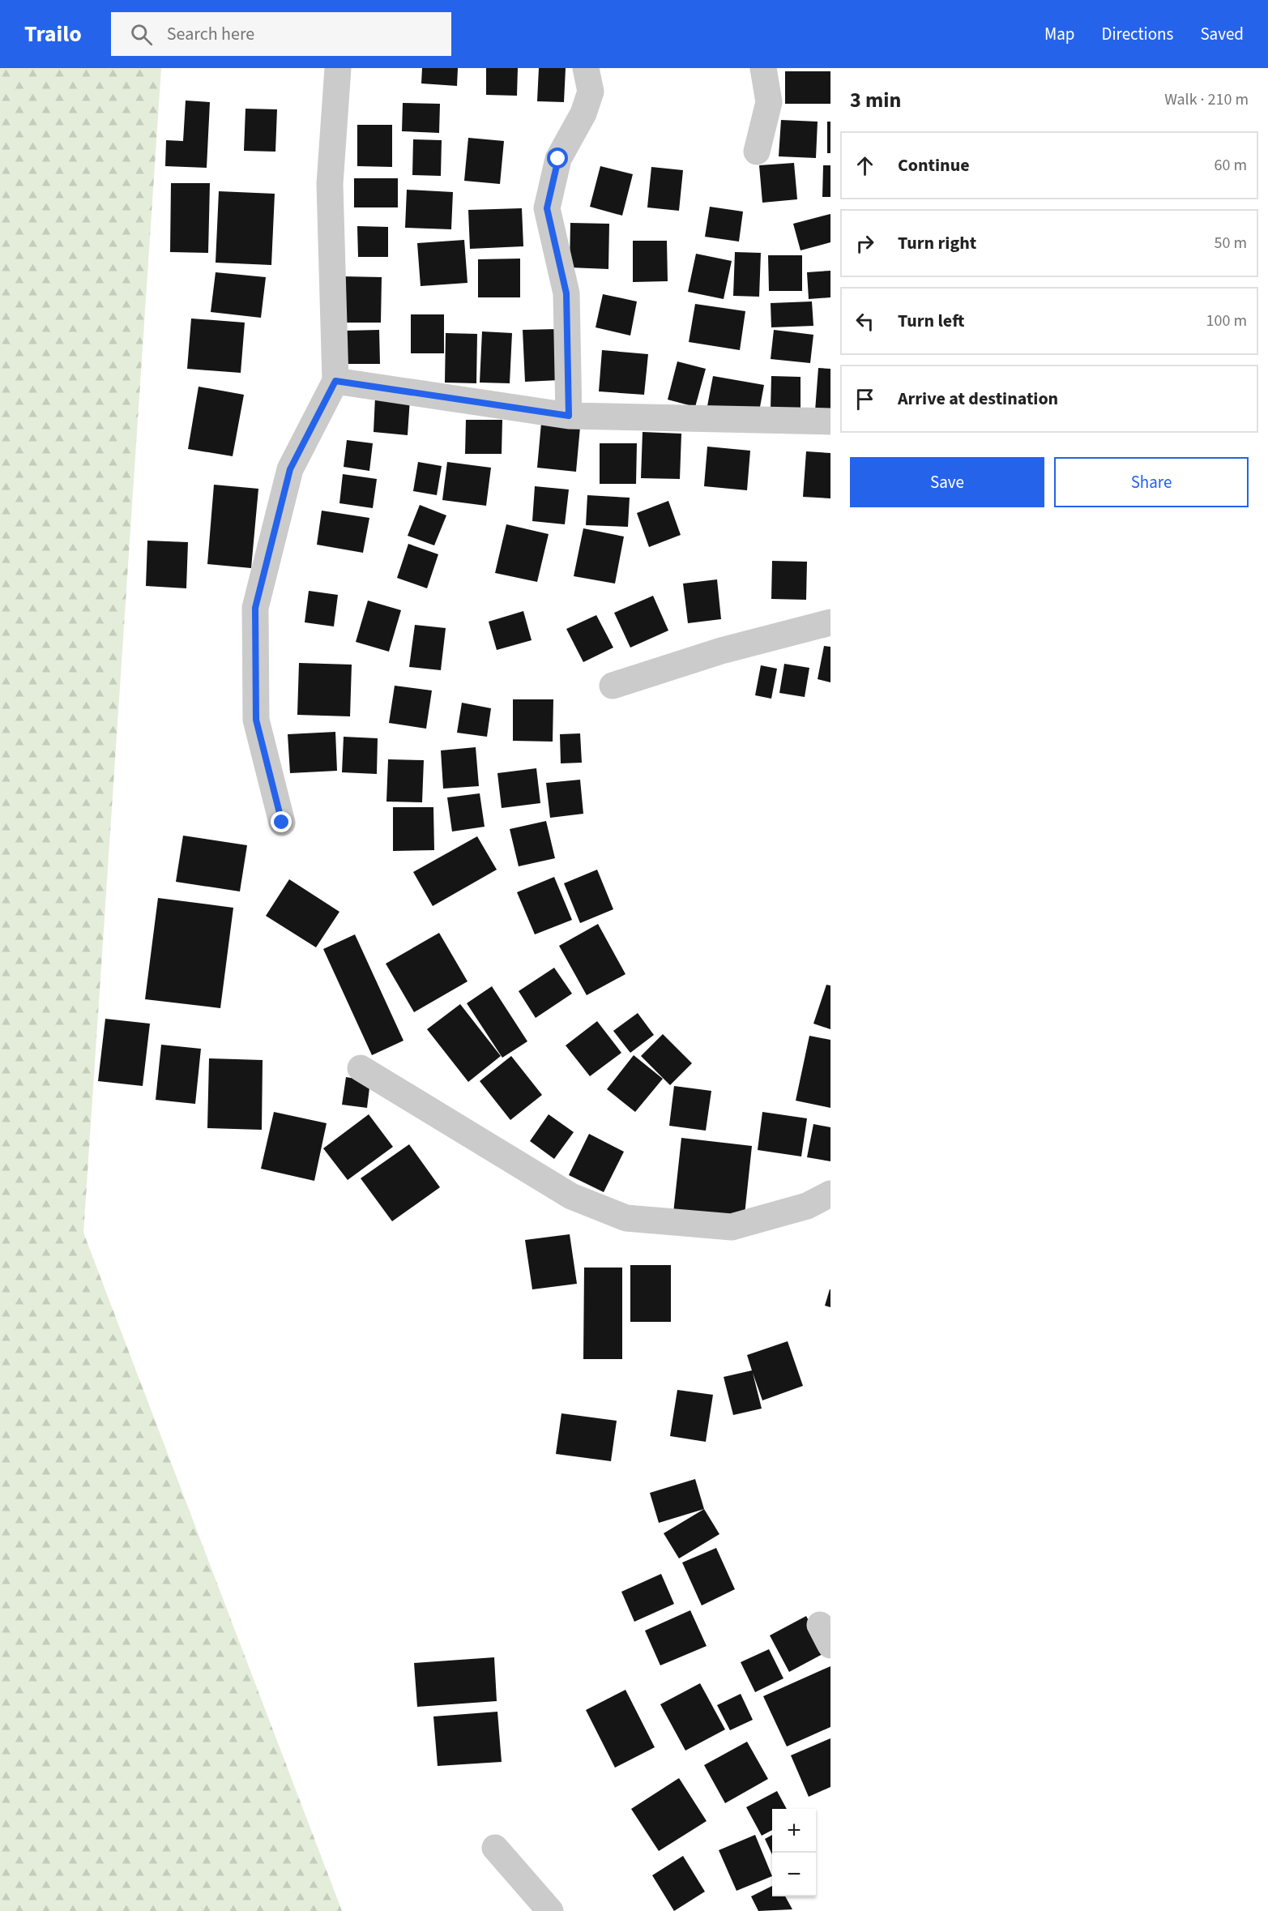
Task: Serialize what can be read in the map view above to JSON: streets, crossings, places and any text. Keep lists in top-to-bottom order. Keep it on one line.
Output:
{"page":{"header":"Trailo","search":"Search here","nav":["Map","Directions","Saved"],"heading":["3 min","Walk · 210 m"],"list":[["Continue","60 m"],["Turn right","50 m"],["Turn left","100 m"],"Arrive at destination"],"buttons":["Save","Share"],"map_buttons":["+","−"]}}
